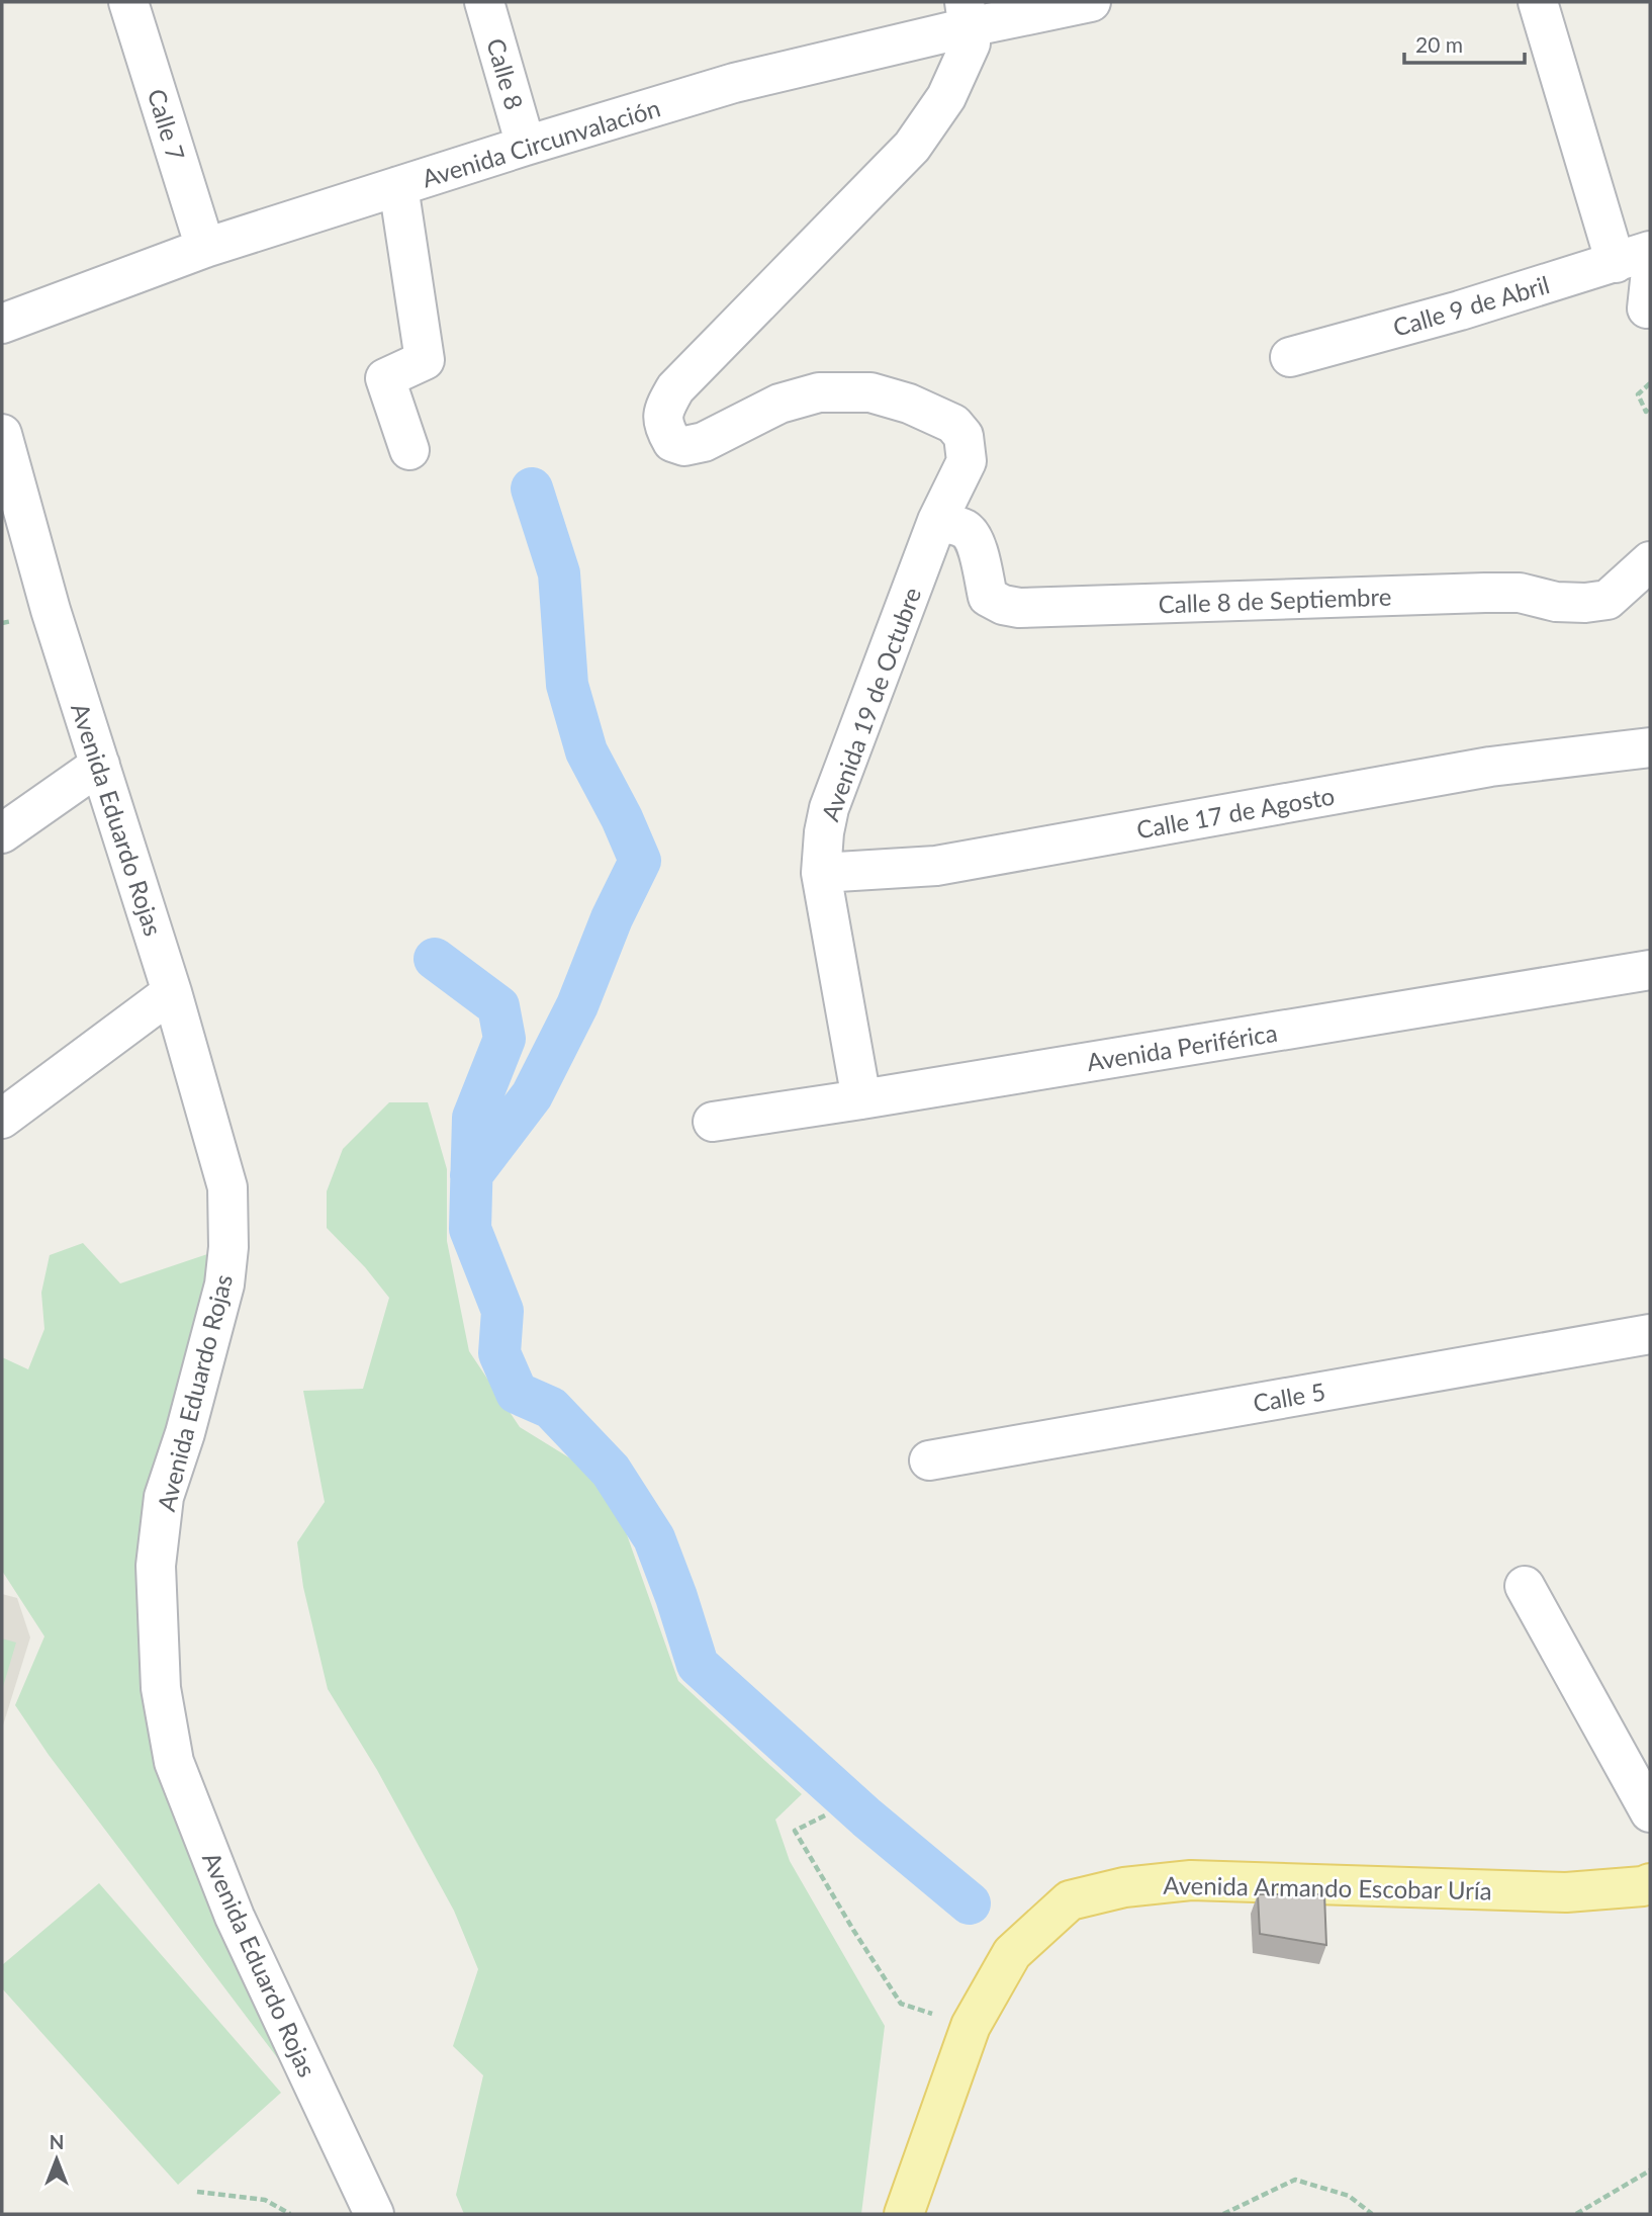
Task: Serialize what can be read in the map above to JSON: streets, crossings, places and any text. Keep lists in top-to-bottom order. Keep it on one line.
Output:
{"streets":{"main road":["Avenida Armando Escobar Uría"],"street":["Calle 8","Calle 7","Avenida Circunvalación","Calle 9 de Abril","Calle 8 de Septiembre","Avenida 19 de Octubre","Calle 17 de Agosto","Avenida Eduardo Rojas","Avenida Periférica","Calle 5"]},"crossings":[["Calle 8","Avenida Circunvalación"],["Calle 7","Avenida Circunvalación"],["Avenida Circunvalación","Avenida 19 de Octubre"],["Calle 8 de Septiembre","Avenida 19 de Octubre"],["Avenida 19 de Octubre","Calle 17 de Agosto"],["Avenida 19 de Octubre","Avenida Periférica"]],"scale_bar":"20 m","north":"top"}
